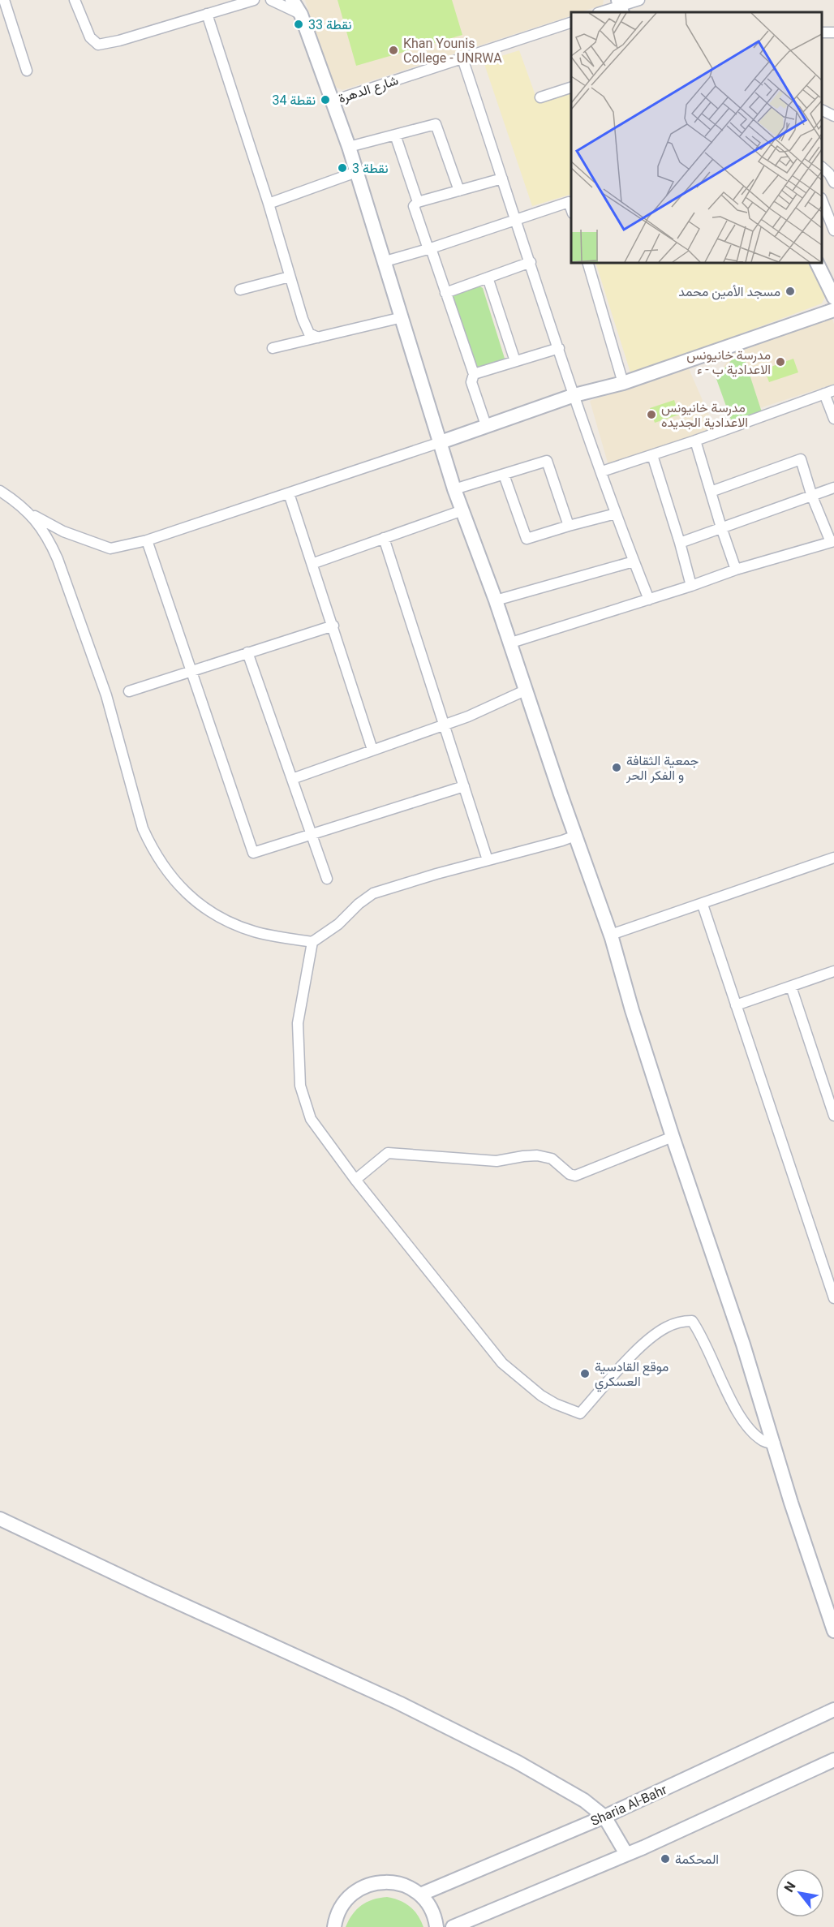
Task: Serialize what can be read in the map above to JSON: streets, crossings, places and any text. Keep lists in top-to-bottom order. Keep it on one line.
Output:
{"streets":{"street":["شارع الدهرة","Sharia Al-Bahr"]},"places":["نقطة 33","Khan Younis College - UNRWA","نقطة 34","نقطة 3","مسجد الأمين محمد","مدرسة خانيونس الاعدادية ب - ء","مدرسة خانيونس الاعدادية الجديده","جمعية الثقافة و الفكر الحر","موقع القادسية العسكري","المحكمة"],"north":"top left"}
